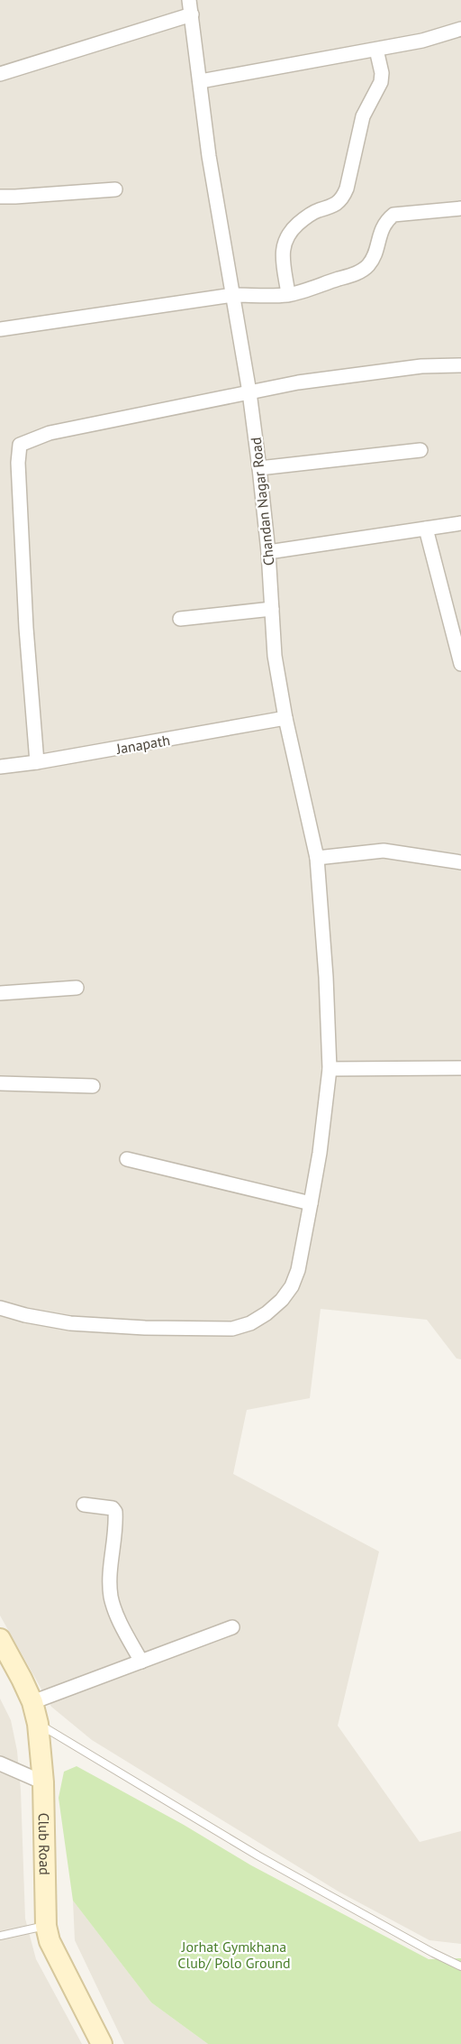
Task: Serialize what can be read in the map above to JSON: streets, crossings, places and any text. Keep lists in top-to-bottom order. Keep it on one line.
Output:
{"streets":{"street":["Chandan Nagar Road","Janapath","Club Road"]},"crossings":[["Chandan Nagar Road","Janapath"]],"parks":["Jorhat Gymkhana Club/ Polo Ground"]}
